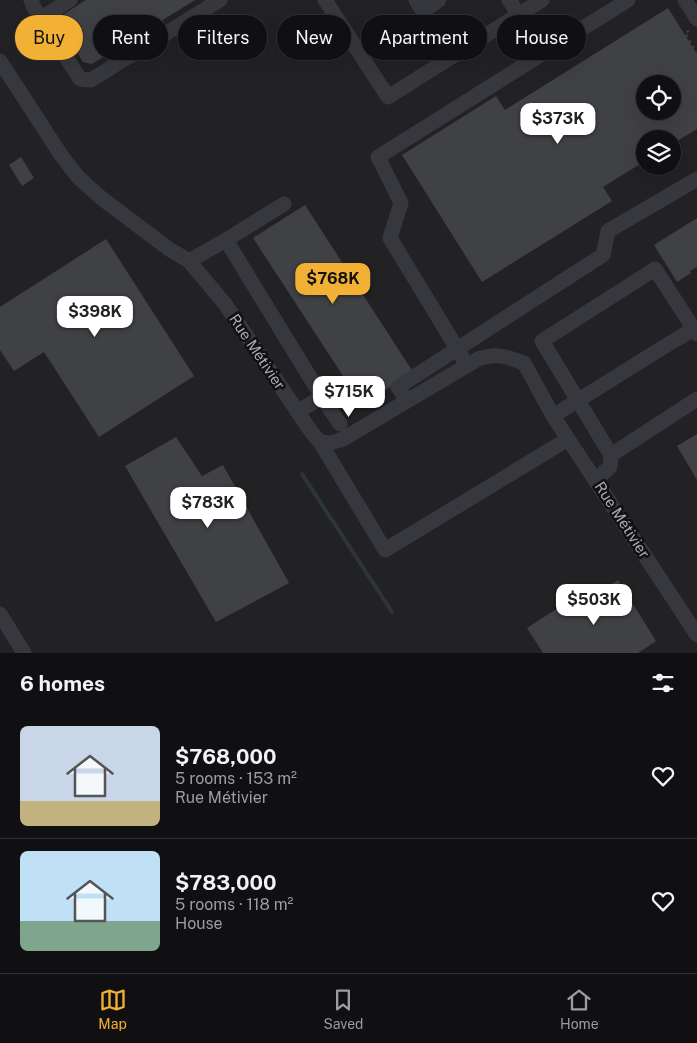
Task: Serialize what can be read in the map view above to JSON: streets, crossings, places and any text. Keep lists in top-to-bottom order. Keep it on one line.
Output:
{"streets":{"street":["Rue Métivier"]},"page":{"chip":["Buy","Rent","Filters","New","Apartment","House"],"price":["$373K","$768K","$398K","$715K","$783K","$503K"],"heading":"6 homes","list":[{"name":"$768,000","note":"5 rooms · 153 m² · Rue Métivier"},{"name":"$783,000","note":"5 rooms · 118 m² · House"}],"tabs":["Map","Saved","Home"]}}
